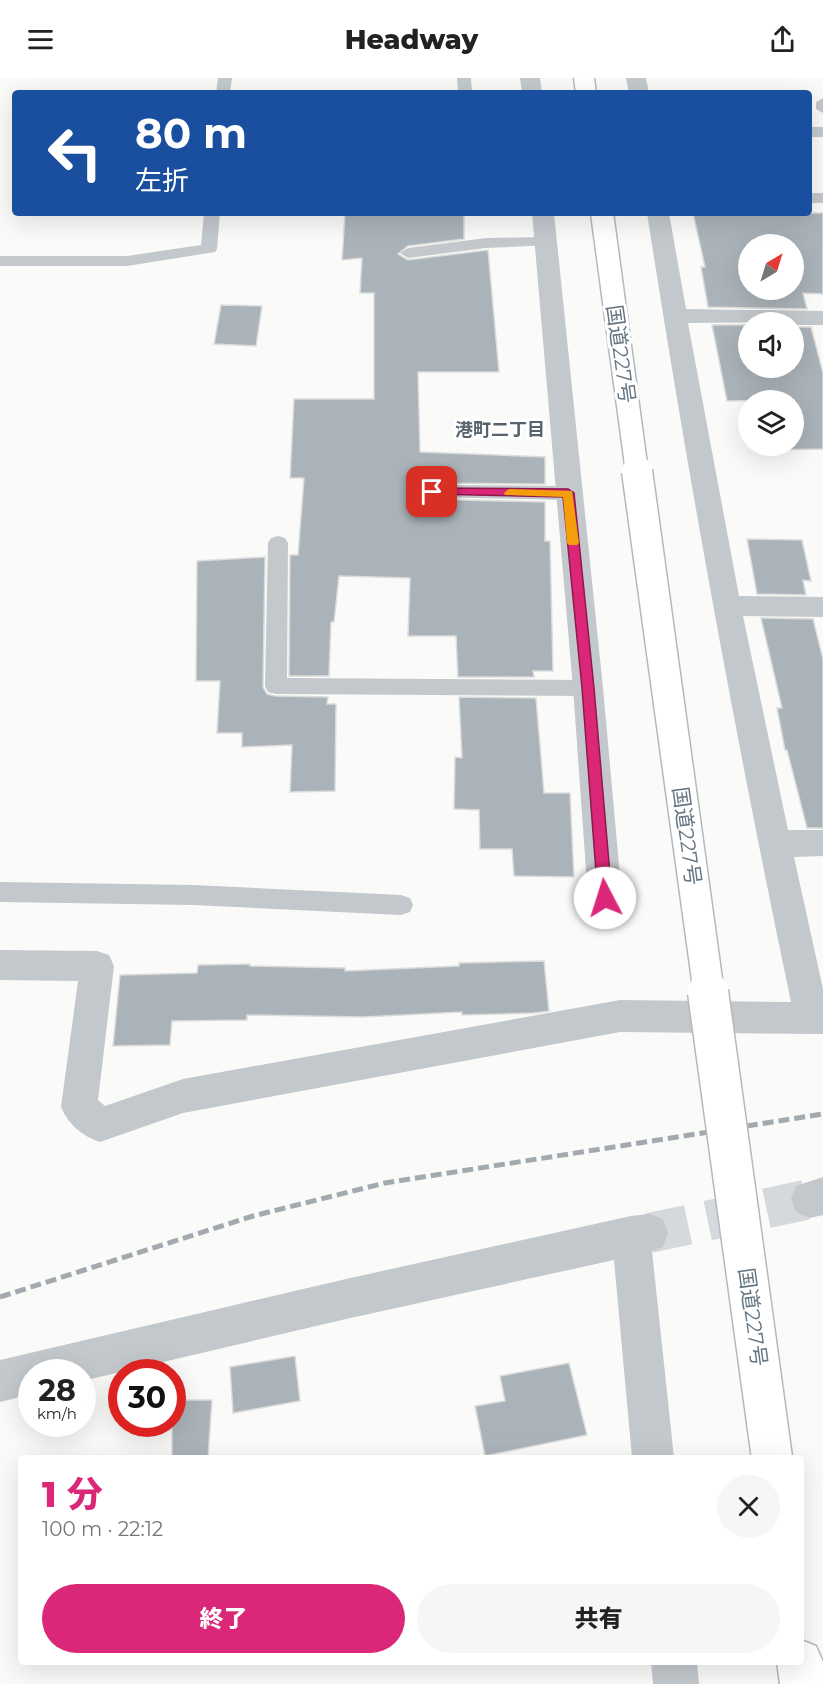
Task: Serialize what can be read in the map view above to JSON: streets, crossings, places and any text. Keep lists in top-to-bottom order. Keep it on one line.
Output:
{"streets":{"highway":["国道227号"]},"districts":["港町二丁目"],"north":"top right","page":{"header":"Headway","turn":["80 m","左折"],"speed":"28 km/h","limit":"30","heading":["1 分","100 m · 22:12"],"buttons":["終了","共有"]}}
